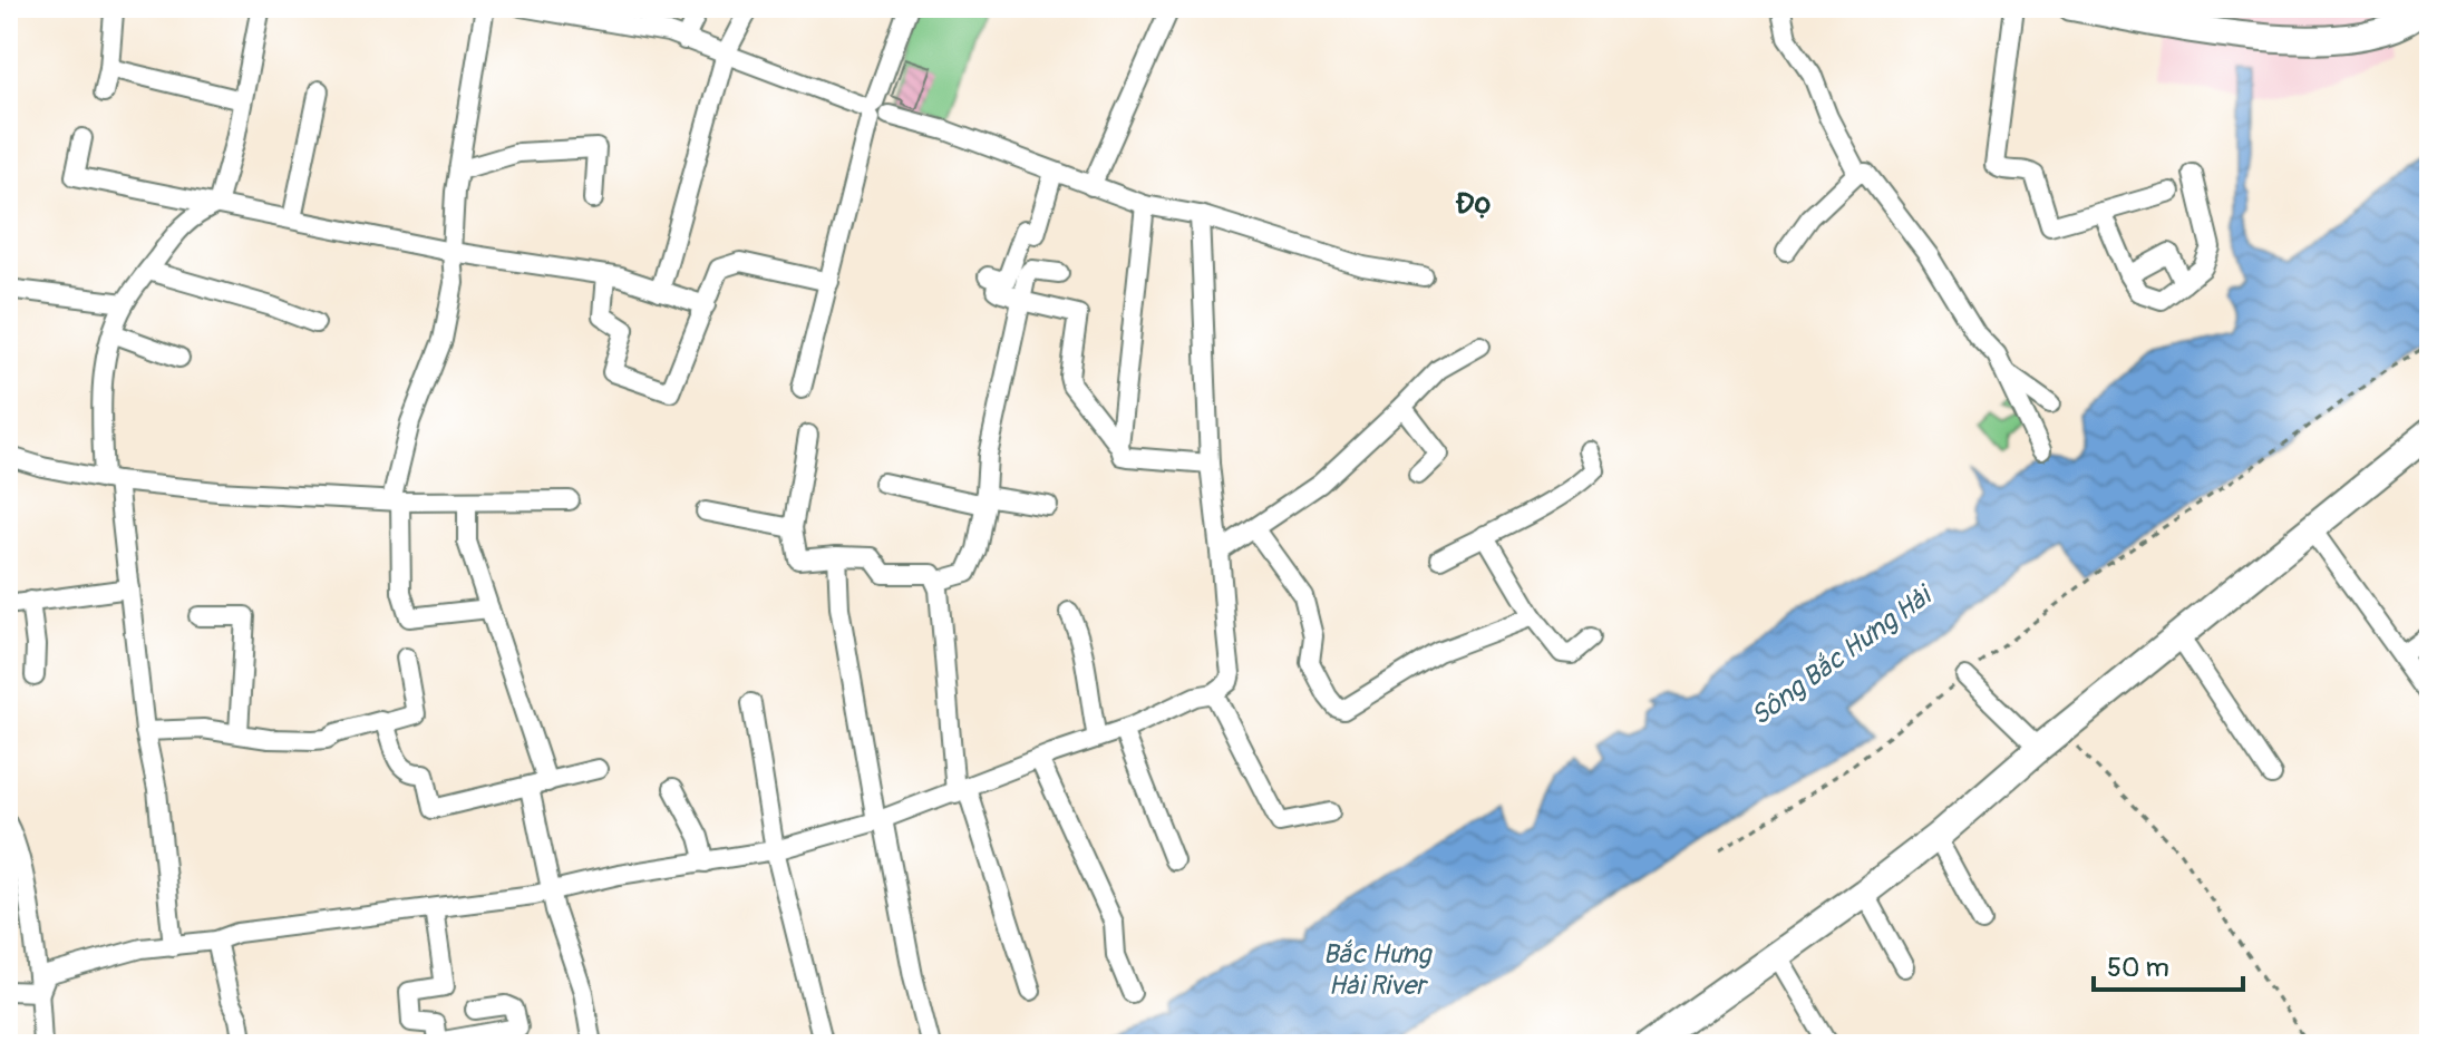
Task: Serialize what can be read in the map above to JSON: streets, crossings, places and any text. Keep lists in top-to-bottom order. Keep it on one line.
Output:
{"districts":["Đọ"],"water":["Sông Bắc Hưng Hải","Bắc Hưng Hải River"],"scale_bar":"50 m"}
